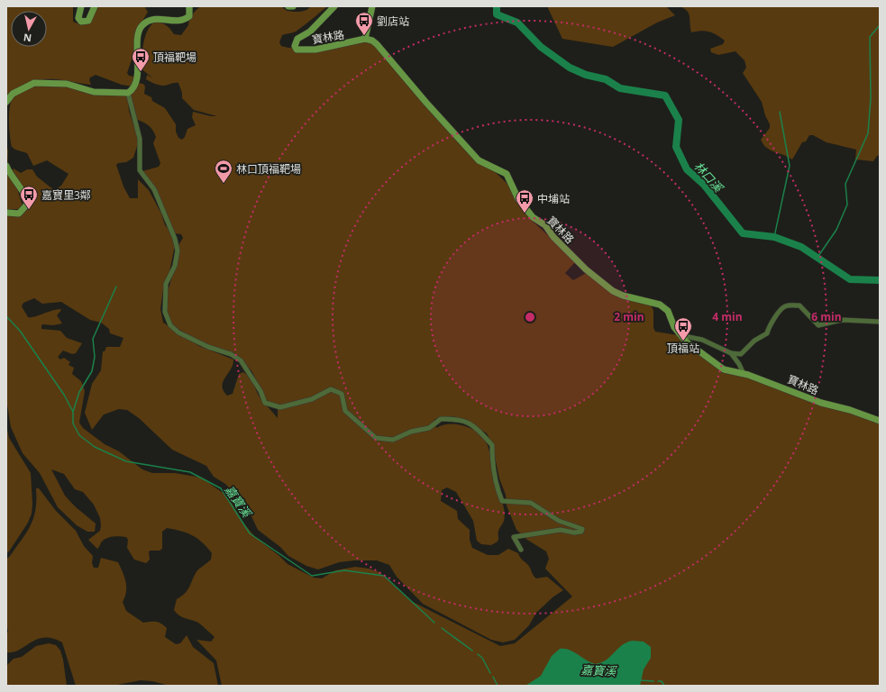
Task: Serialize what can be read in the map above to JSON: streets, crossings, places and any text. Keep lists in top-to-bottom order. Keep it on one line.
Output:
{"streets":{"main road":["寶林路"]},"water":["林口溪","嘉寶溪"],"places":{"bus stop":["劉店站","頂福靶場","嘉寶里3鄰","中埔站","頂福站"],"sports":["林口頂福靶場"]},"north":"bottom","rings":["2 min","4 min","6 min"]}
